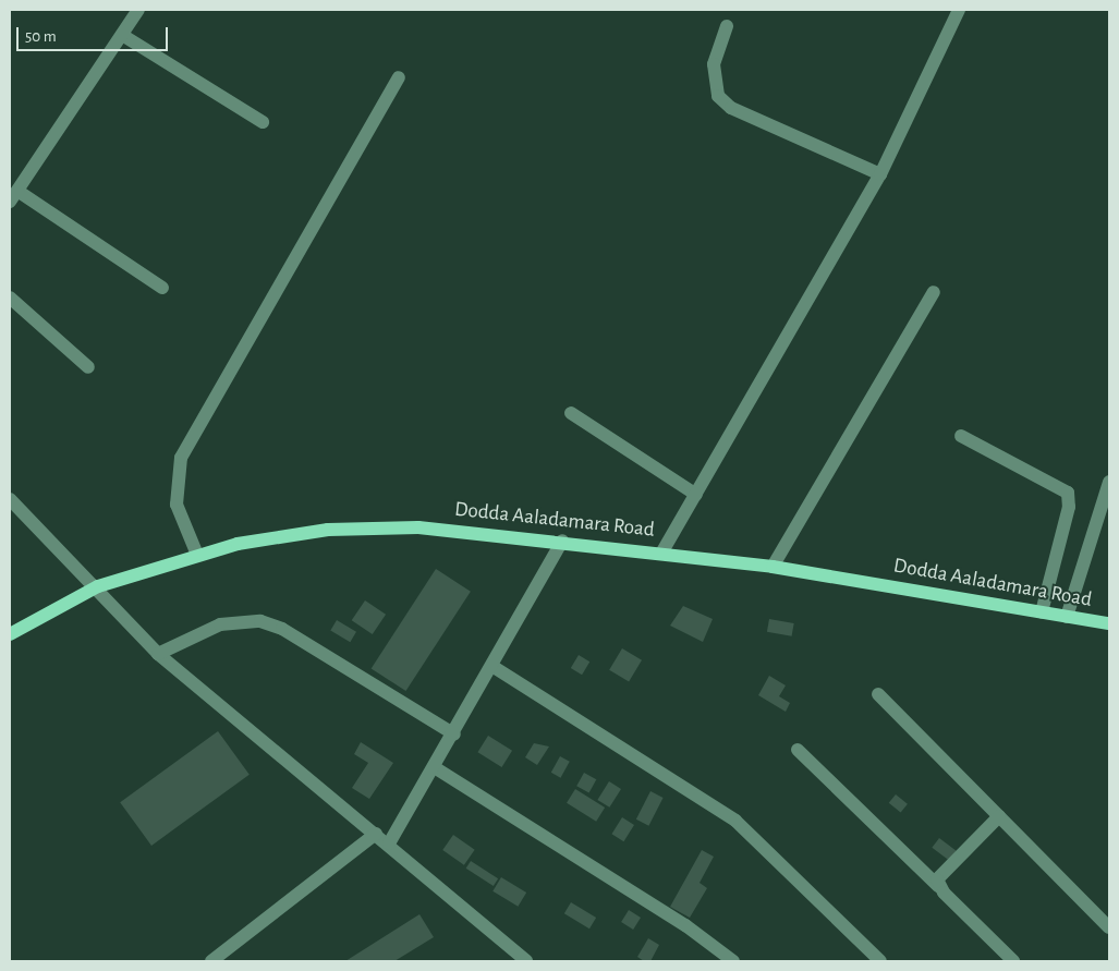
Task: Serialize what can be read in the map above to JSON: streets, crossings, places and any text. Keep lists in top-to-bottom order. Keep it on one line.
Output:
{"streets":{"main road":["Dodda Aaladamara Road"]},"scale_bar":"50 m"}
